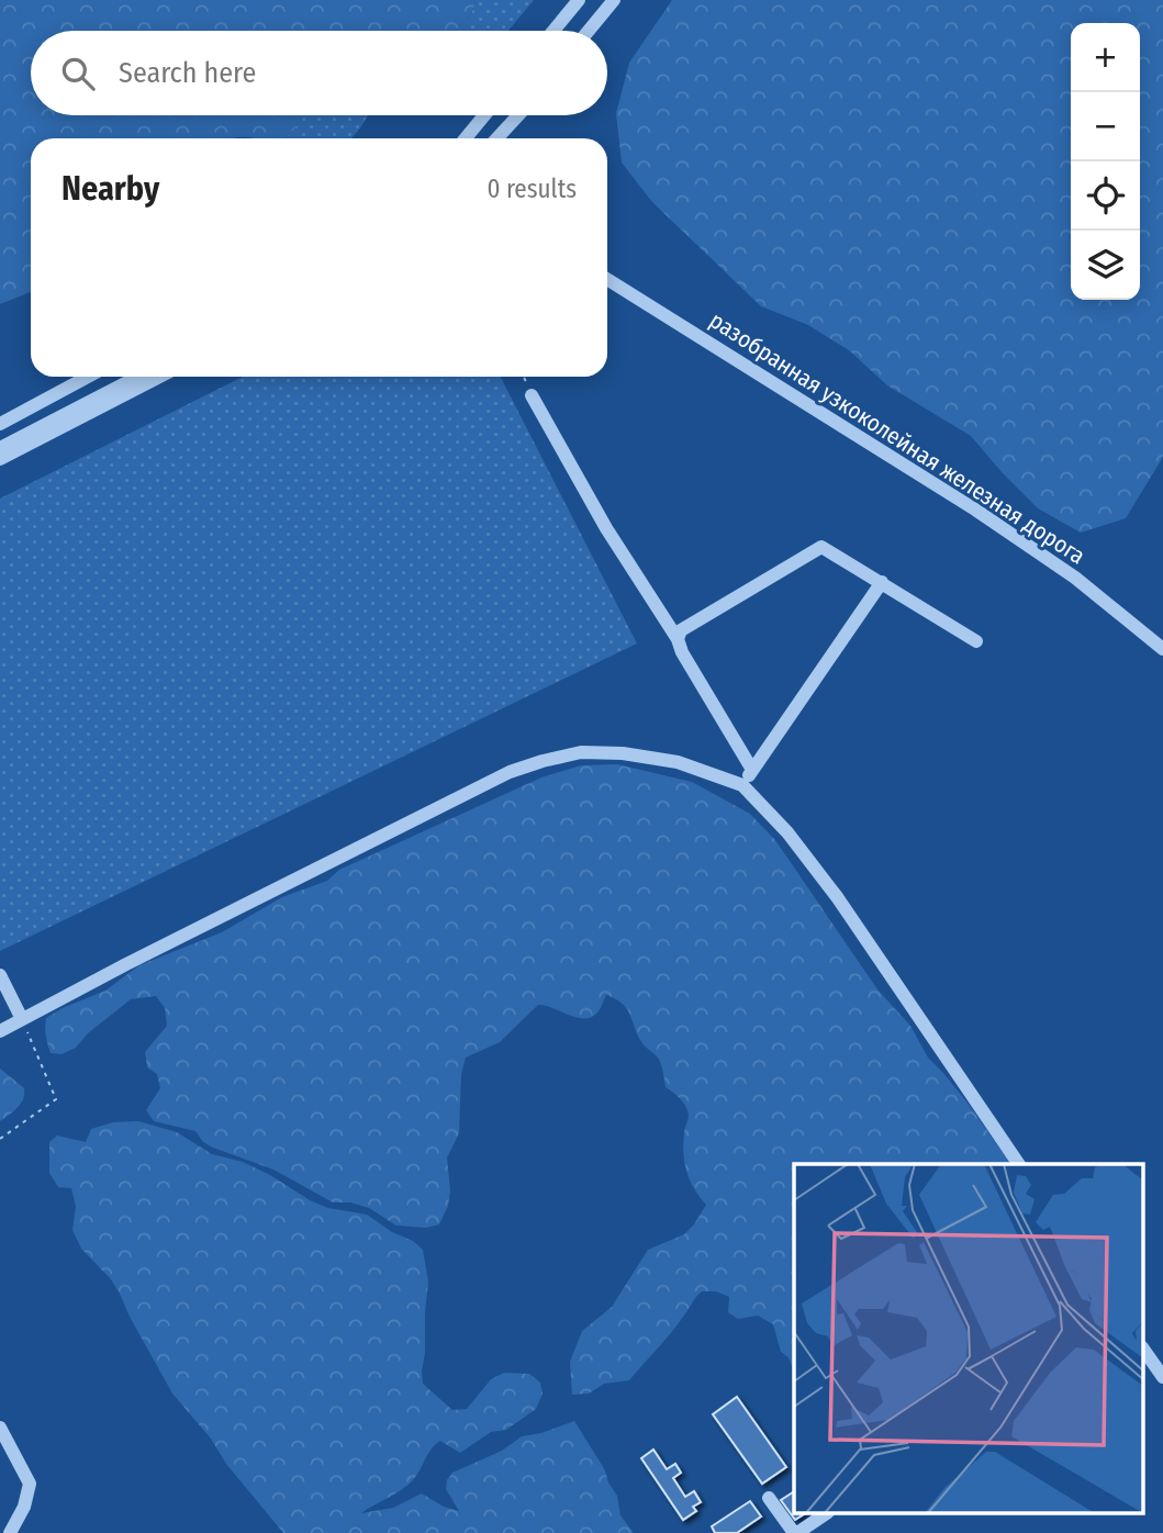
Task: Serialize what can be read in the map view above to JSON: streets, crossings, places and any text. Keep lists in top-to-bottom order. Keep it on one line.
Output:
{"streets":{"street":["разобранная узкоколейная железная дорога"]},"page":{"map_buttons":["+","−"],"search":"Search here","heading":["Nearby","0 results"]}}
